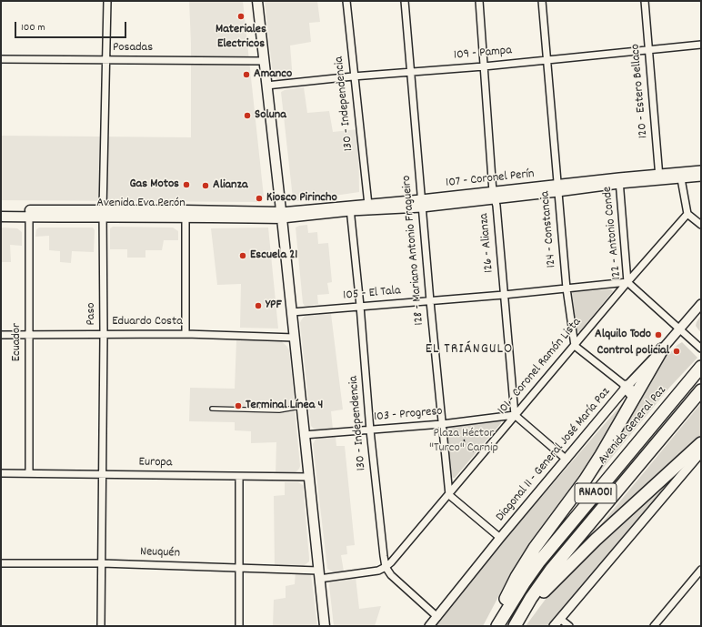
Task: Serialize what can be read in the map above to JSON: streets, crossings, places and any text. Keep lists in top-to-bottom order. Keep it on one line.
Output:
{"streets":{"highway":["Avenida General Paz","RNA001"],"main road":["Avenida Eva Perón"],"street":["Posadas","109 - Pampa","120 - Estero Bellaco","130 - Independencia","107 - Coronel Perín","124 - Constancia","122 - Antonio Conde","126 - Alianza","128 - Mariano Antonio Fragueiro","105 - El Tala","Paso","Eduardo Costa","Ecuador","101 - Coronel Ramón Lista","103 - Progreso","Diagonal 11 - General José María Paz","Europa","Neuquén"]},"crossings":[["Posadas","Paso"],["109 - Pampa","120 - Estero Bellaco"],["109 - Pampa","130 - Independencia"],["109 - Pampa","124 - Constancia"],["109 - Pampa","126 - Alianza"],["109 - Pampa","128 - Mariano Antonio Fragueiro"],["120 - Estero Bellaco","107 - Coronel Perín"],["130 - Independencia","107 - Coronel Perín"],["130 - Independencia","105 - El Tala"],["130 - Independencia","101 - Coronel Ramón Lista"],["130 - Independencia","103 - Progreso"],["107 - Coronel Perín","Avenida Eva Perón"],["107 - Coronel Perín","124 - Constancia"],["107 - Coronel Perín","122 - Antonio Conde"],["107 - Coronel Perín","126 - Alianza"],["107 - Coronel Perín","128 - Mariano Antonio Fragueiro"],["Avenida Eva Perón","Paso"],["Avenida Eva Perón","Ecuador"],["124 - Constancia","105 - El Tala"],["124 - Constancia","101 - Coronel Ramón Lista"],["122 - Antonio Conde","105 - El Tala"],["122 - Antonio Conde","101 - Coronel Ramón Lista"],["122 - Antonio Conde","Diagonal 11 - General José María Paz"],["126 - Alianza","105 - El Tala"],["126 - Alianza","101 - Coronel Ramón Lista"],["126 - Alianza","103 - Progreso"],["128 - Mariano Antonio Fragueiro","105 - El Tala"],["128 - Mariano Antonio Fragueiro","101 - Coronel Ramón Lista"],["128 - Mariano Antonio Fragueiro","103 - Progreso"],["105 - El Tala","101 - Coronel Ramón Lista"],["Paso","Eduardo Costa"],["Paso","Europa"],["Paso","Neuquén"],["Eduardo Costa","Ecuador"],["Ecuador","Europa"],["101 - Coronel Ramón Lista","103 - Progreso"],["101 - Coronel Ramón Lista","Neuquén"]],"districts":["EL TRIÁNGULO"],"parks":["Plaza Héctor \"Turco\" Carnip"],"places":["Materiales Electricos","Amanco","Soluna","Gas Motos","Alianza","Kiosco Pirincho","Escuela 21","YPF","Alquilo Todo","Control policial","Terminal Línea 4"],"scale_bar":"100 m"}
